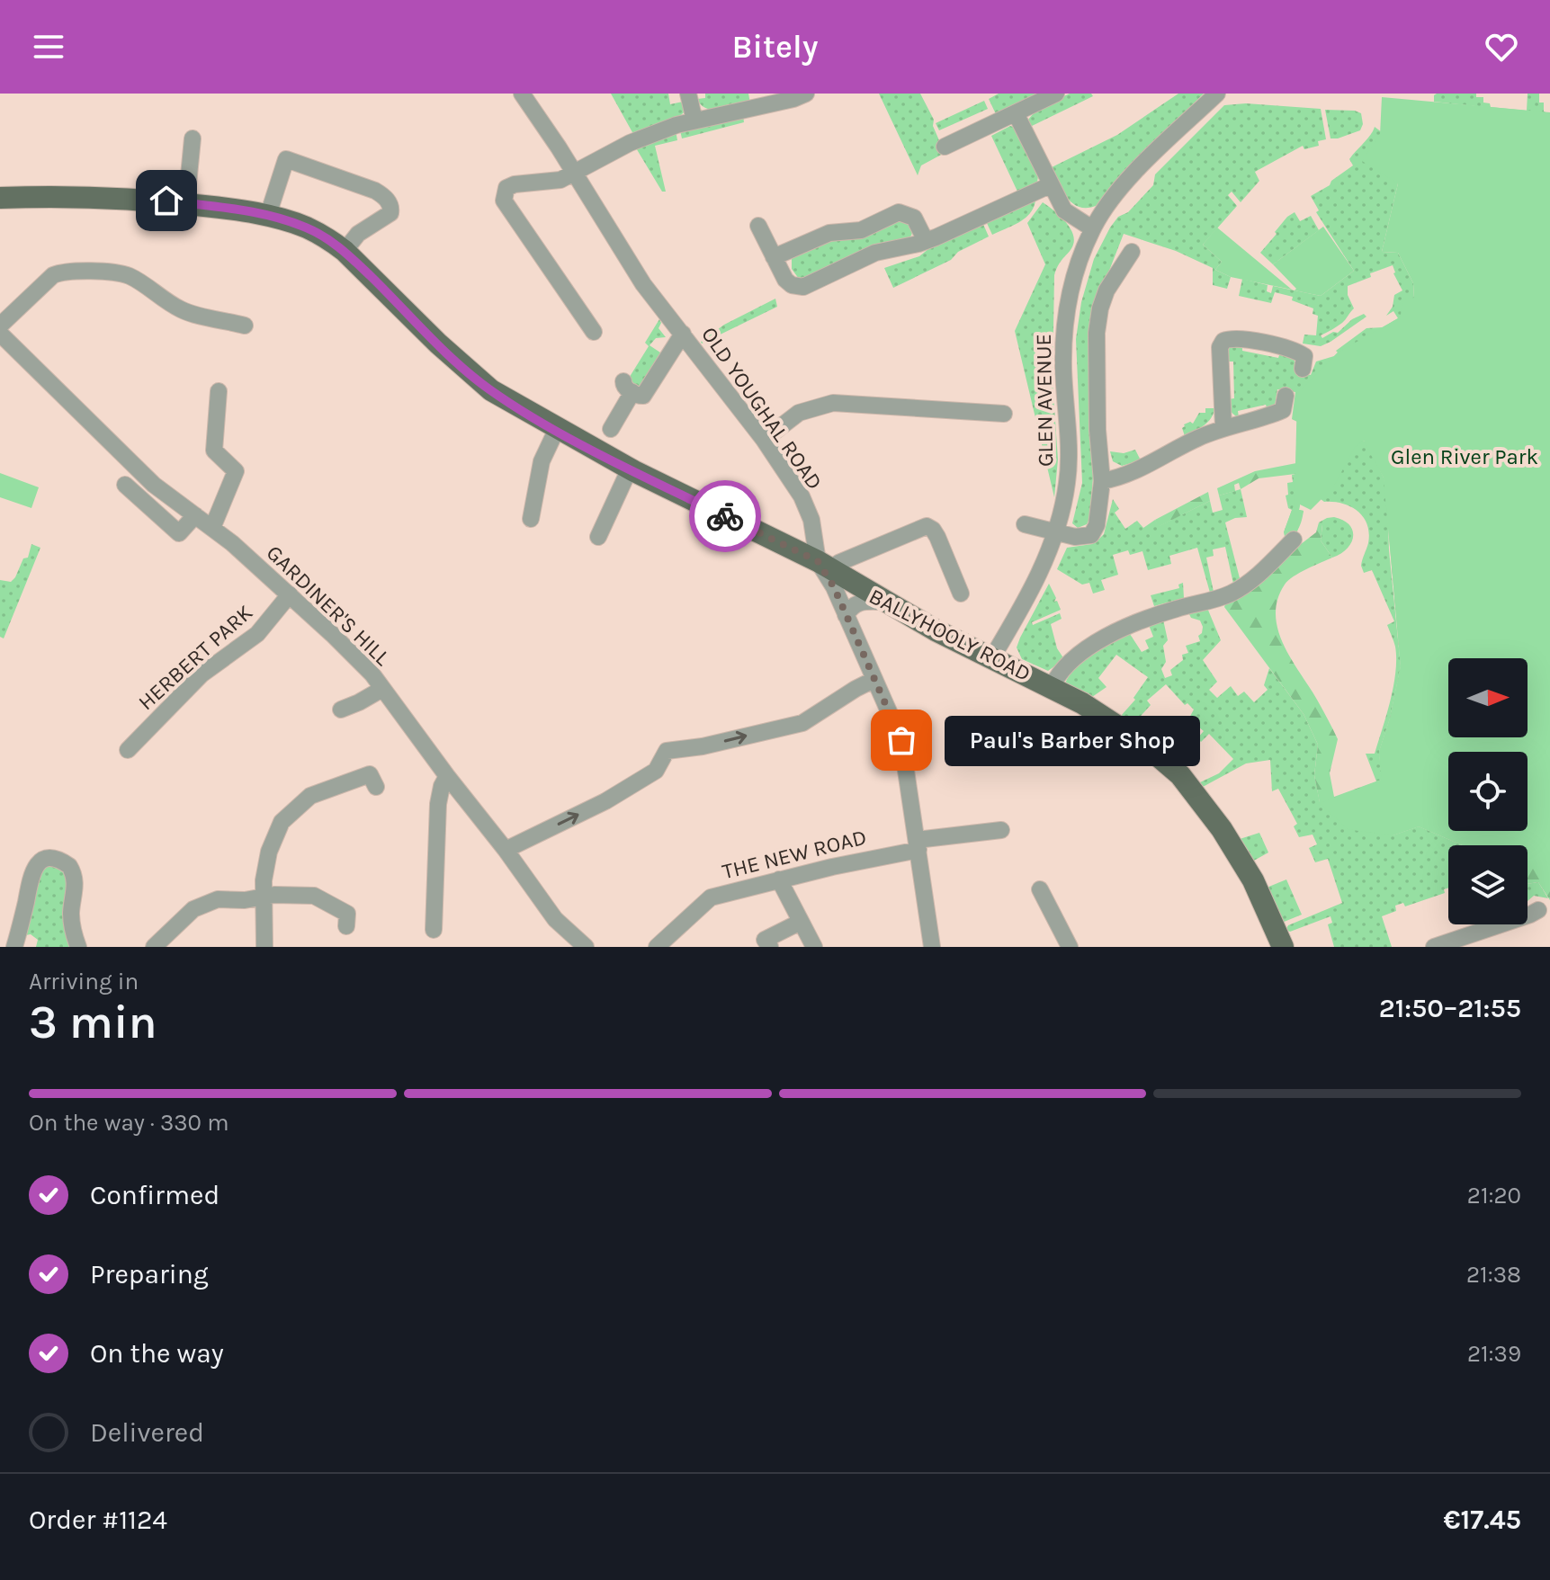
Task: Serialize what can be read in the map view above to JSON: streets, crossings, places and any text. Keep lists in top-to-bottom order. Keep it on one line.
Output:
{"streets":{"main road":["BALLYHOOLY ROAD"],"street":["GLEN AVENUE","OLD YOUGHAL ROAD","GARDINER'S HILL","HERBERT PARK","THE NEW ROAD"]},"crossings":[["GLEN AVENUE","BALLYHOOLY ROAD"],["OLD YOUGHAL ROAD","BALLYHOOLY ROAD"],["OLD YOUGHAL ROAD","THE NEW ROAD"],["GARDINER'S HILL","HERBERT PARK"]],"parks":["Glen River Park"],"places":["Paul's Barber Shop"],"north":"right","page":{"header":"Bitely","bubble":"Paul's Barber Shop","heading":["3 min","Arriving in","21:50–21:55"],"panel":["Order #1124","€17.45"],"bar":"On the way · 330 m","list":[["Confirmed","21:20"],["Preparing","21:38"],["On the way","21:39"],"Delivered"]}}
